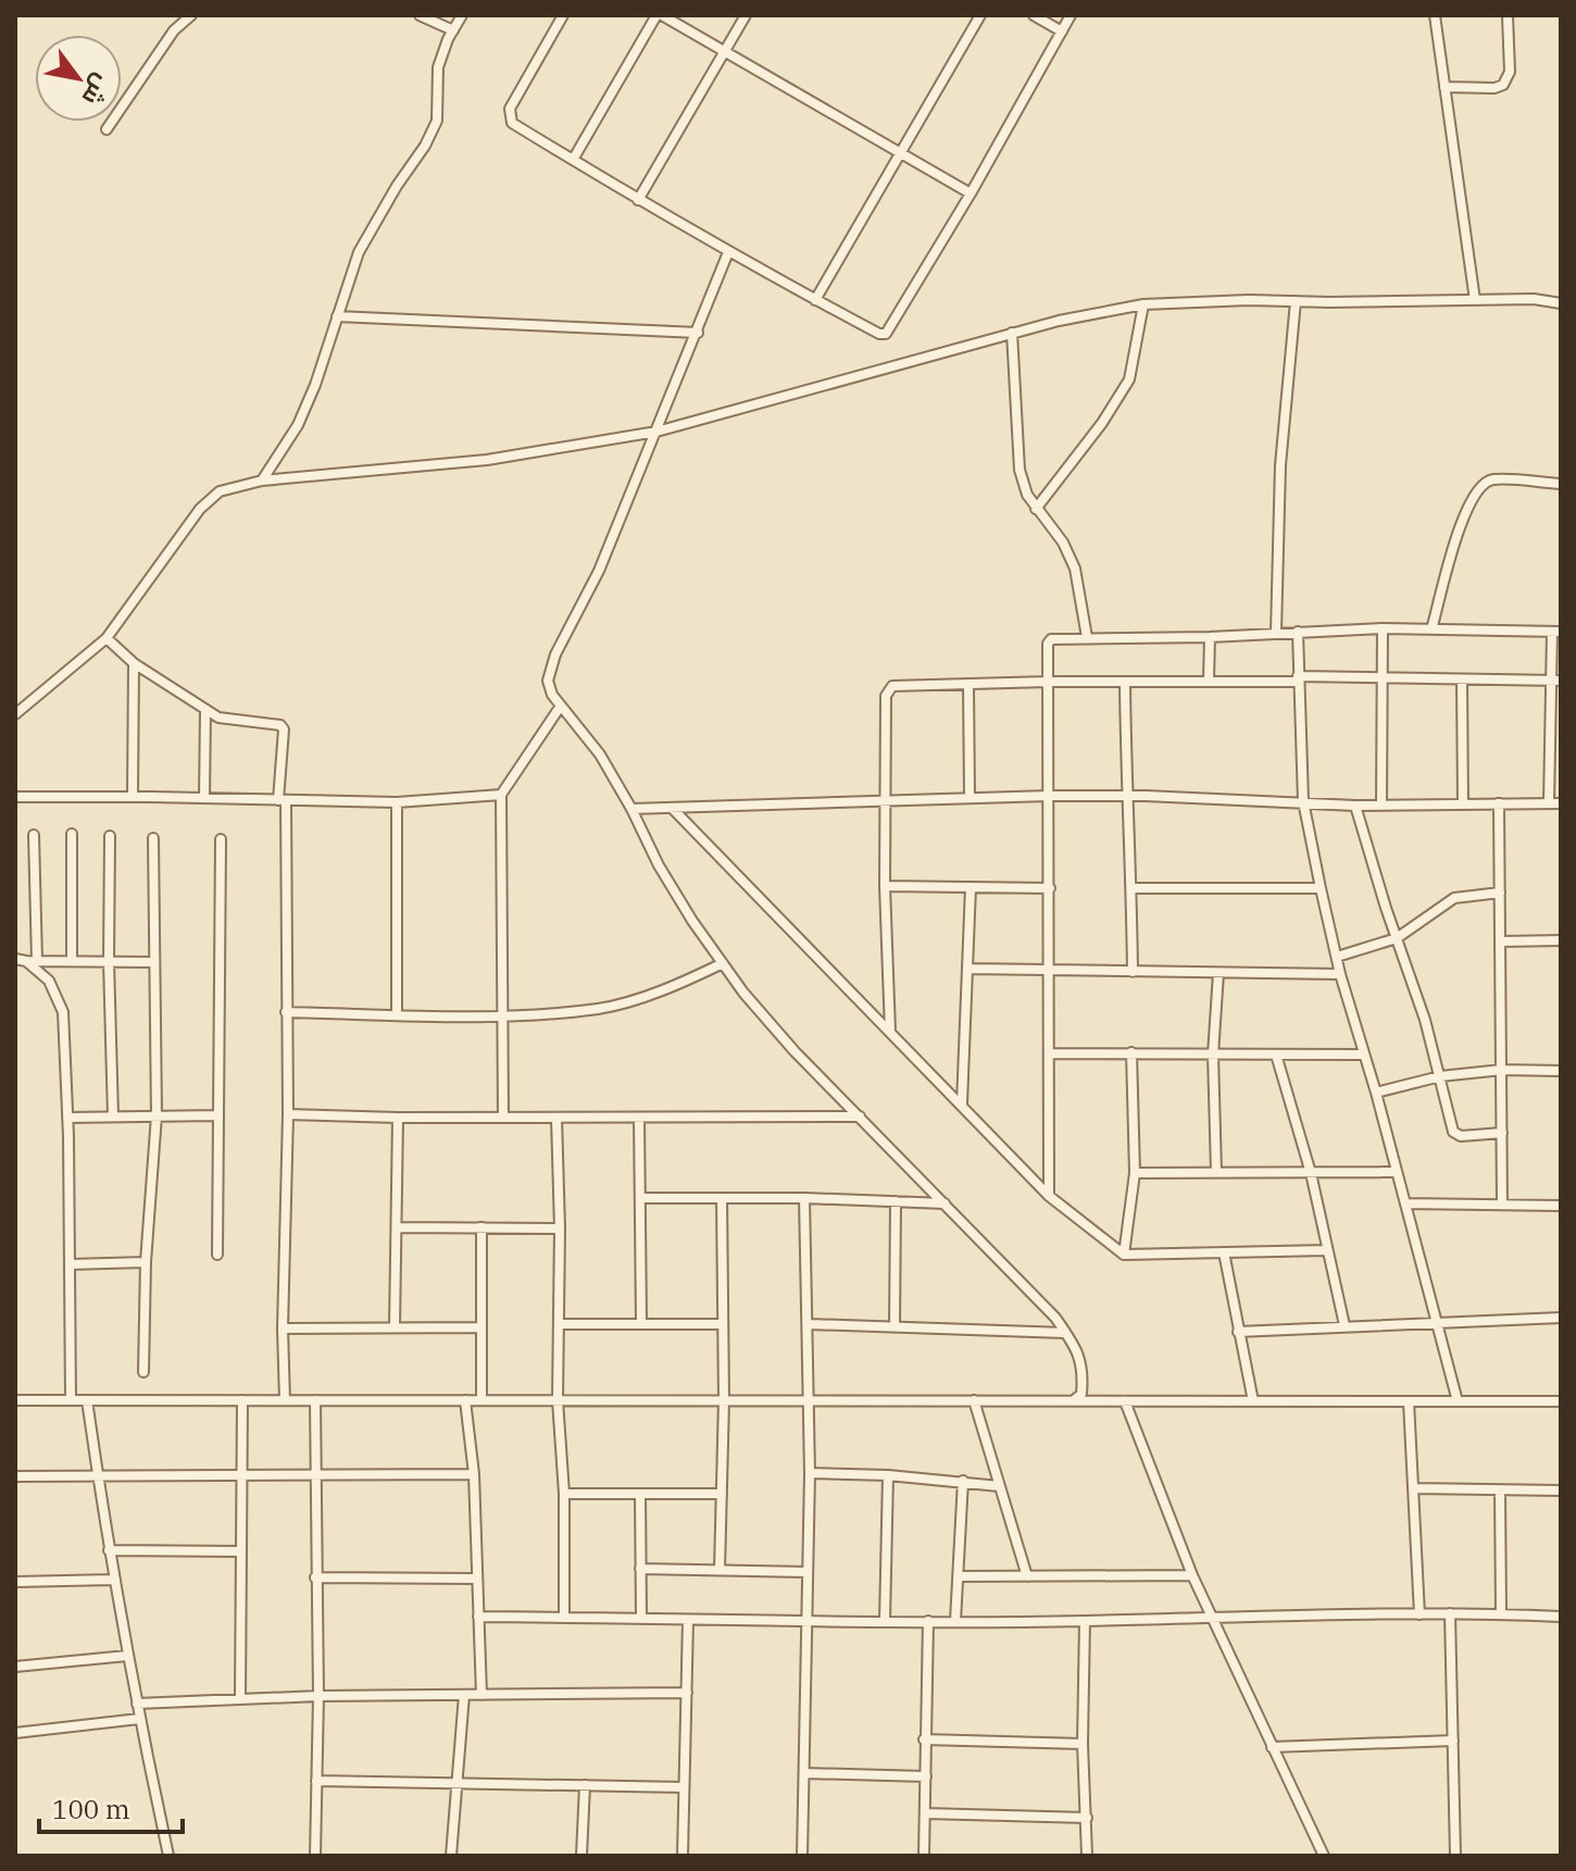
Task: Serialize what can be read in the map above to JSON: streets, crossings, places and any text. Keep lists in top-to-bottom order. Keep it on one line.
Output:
{"scale_bar":"100 m","north":"bottom right"}
